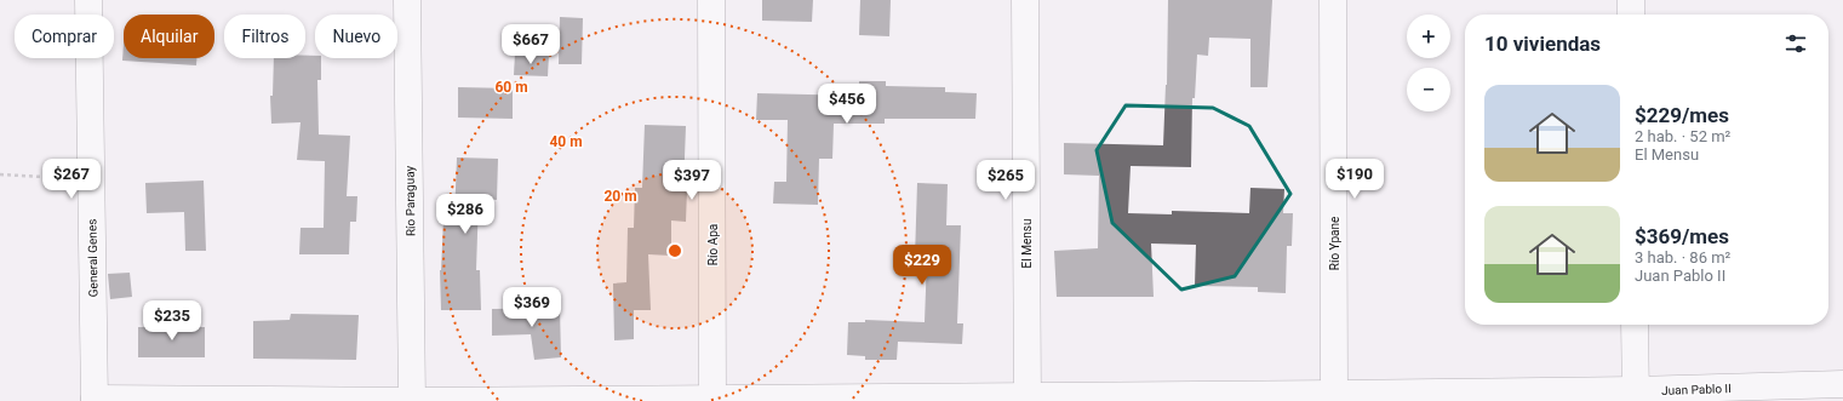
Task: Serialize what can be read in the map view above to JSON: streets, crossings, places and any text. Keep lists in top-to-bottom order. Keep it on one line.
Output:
{"streets":{"street":["Río Paraguay","El Mensu","Río Ypane","Río Apa","General Genes","Juan Pablo II"]},"crossings":[["Río Paraguay","Juan Pablo II"],["El Mensu","Juan Pablo II"],["Río Ypane","Juan Pablo II"],["Río Apa","Juan Pablo II"],["General Genes","Juan Pablo II"]],"page":{"map_buttons":["+","−"],"chip":["Comprar","Alquilar","Filtros","Nuevo"],"heading":"10 viviendas","price":["$667","$456","$267","$190","$397","$265","$286","$229","$369","$235"],"list":[{"name":"$229/mes","note":"2 hab. · 52 m² · El Mensu"},{"name":"$369/mes","note":"3 hab. · 86 m² · Juan Pablo II"}]},"rings":["60 m","40 m","20 m"]}
